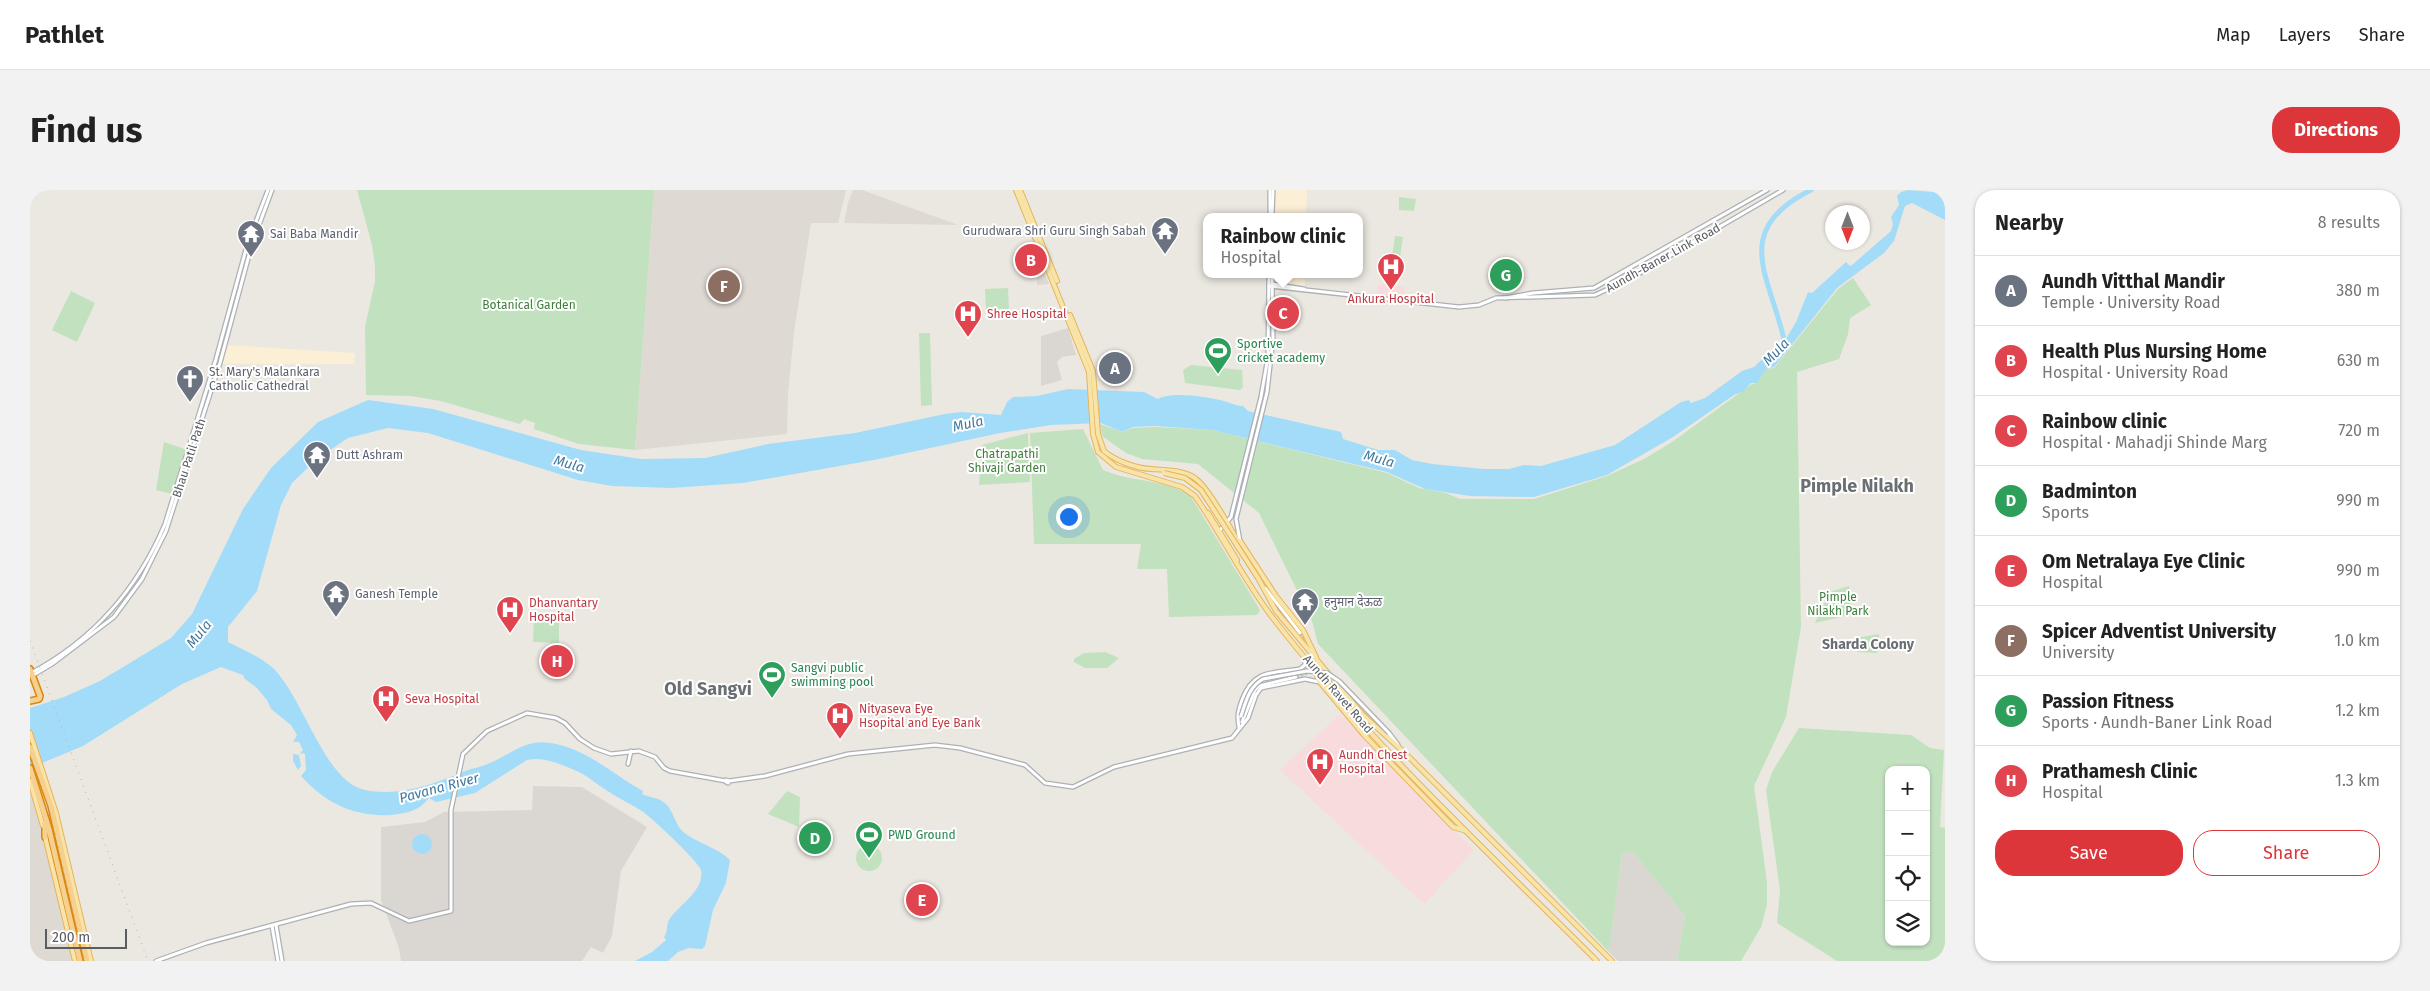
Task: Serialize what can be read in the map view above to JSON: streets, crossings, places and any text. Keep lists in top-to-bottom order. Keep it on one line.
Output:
{"streets":{"main road":["Aundh-Baner Link Road","Bhau Patil Path","Aundh Ravet Road"]},"districts":["Pimple Nilakh","Sharda Colony","Old Sangvi"],"water":["Mula","Pavana River"],"parks":["Botanical Garden","Chatrapathi Shivaji Garden","Pimple Nilakh Park"],"places":{"temple":["Gurudwara Shri Guru Singh Sabah","Sai Baba Mandir","Dutt Ashram","Ganesh Temple","हनुमान देऊळ"],"hospital":["Ankura Hospital","Shree Hospital","Dhanvantary Hospital","Seva Hospital","Nityaseva Eye Hsopital and Eye Bank","Aundh Chest Hospital"],"sports":["Sportive cricket academy","Sangvi public swimming pool","PWD Ground"],"church":["St. Mary's Malankara Catholic Cathedral"]},"scale_bar":"200 m","north":"bottom","page":{"header":"Pathlet","nav":["Map","Layers","Share"],"buttons":["Directions",["Save","Share"]],"title":"Find us","heading":["Nearby","8 results"],"popup":["Rainbow clinic","Hospital"],"pins":["B","G","F","C","A","H","D","E"],"list":[{"mark":"A","name":"Aundh Vitthal Mandir","note":"Temple · University Road","value":"380 m"},{"mark":"B","name":"Health Plus Nursing Home","note":"Hospital · University Road","value":"630 m"},{"mark":"C","name":"Rainbow clinic","note":"Hospital · Mahadji Shinde Marg","value":"720 m"},{"mark":"D","name":"Badminton","note":"Sports","value":"990 m"},{"mark":"E","name":"Om Netralaya Eye Clinic","note":"Hospital","value":"990 m"},{"mark":"F","name":"Spicer Adventist University","note":"University","value":"1.0 km"},{"mark":"G","name":"Passion Fitness","note":"Sports · Aundh-Baner Link Road","value":"1.2 km"},{"mark":"H","name":"Prathamesh Clinic","note":"Hospital","value":"1.3 km"}],"map_buttons":["+","−"],"scale":"200 m"}}
